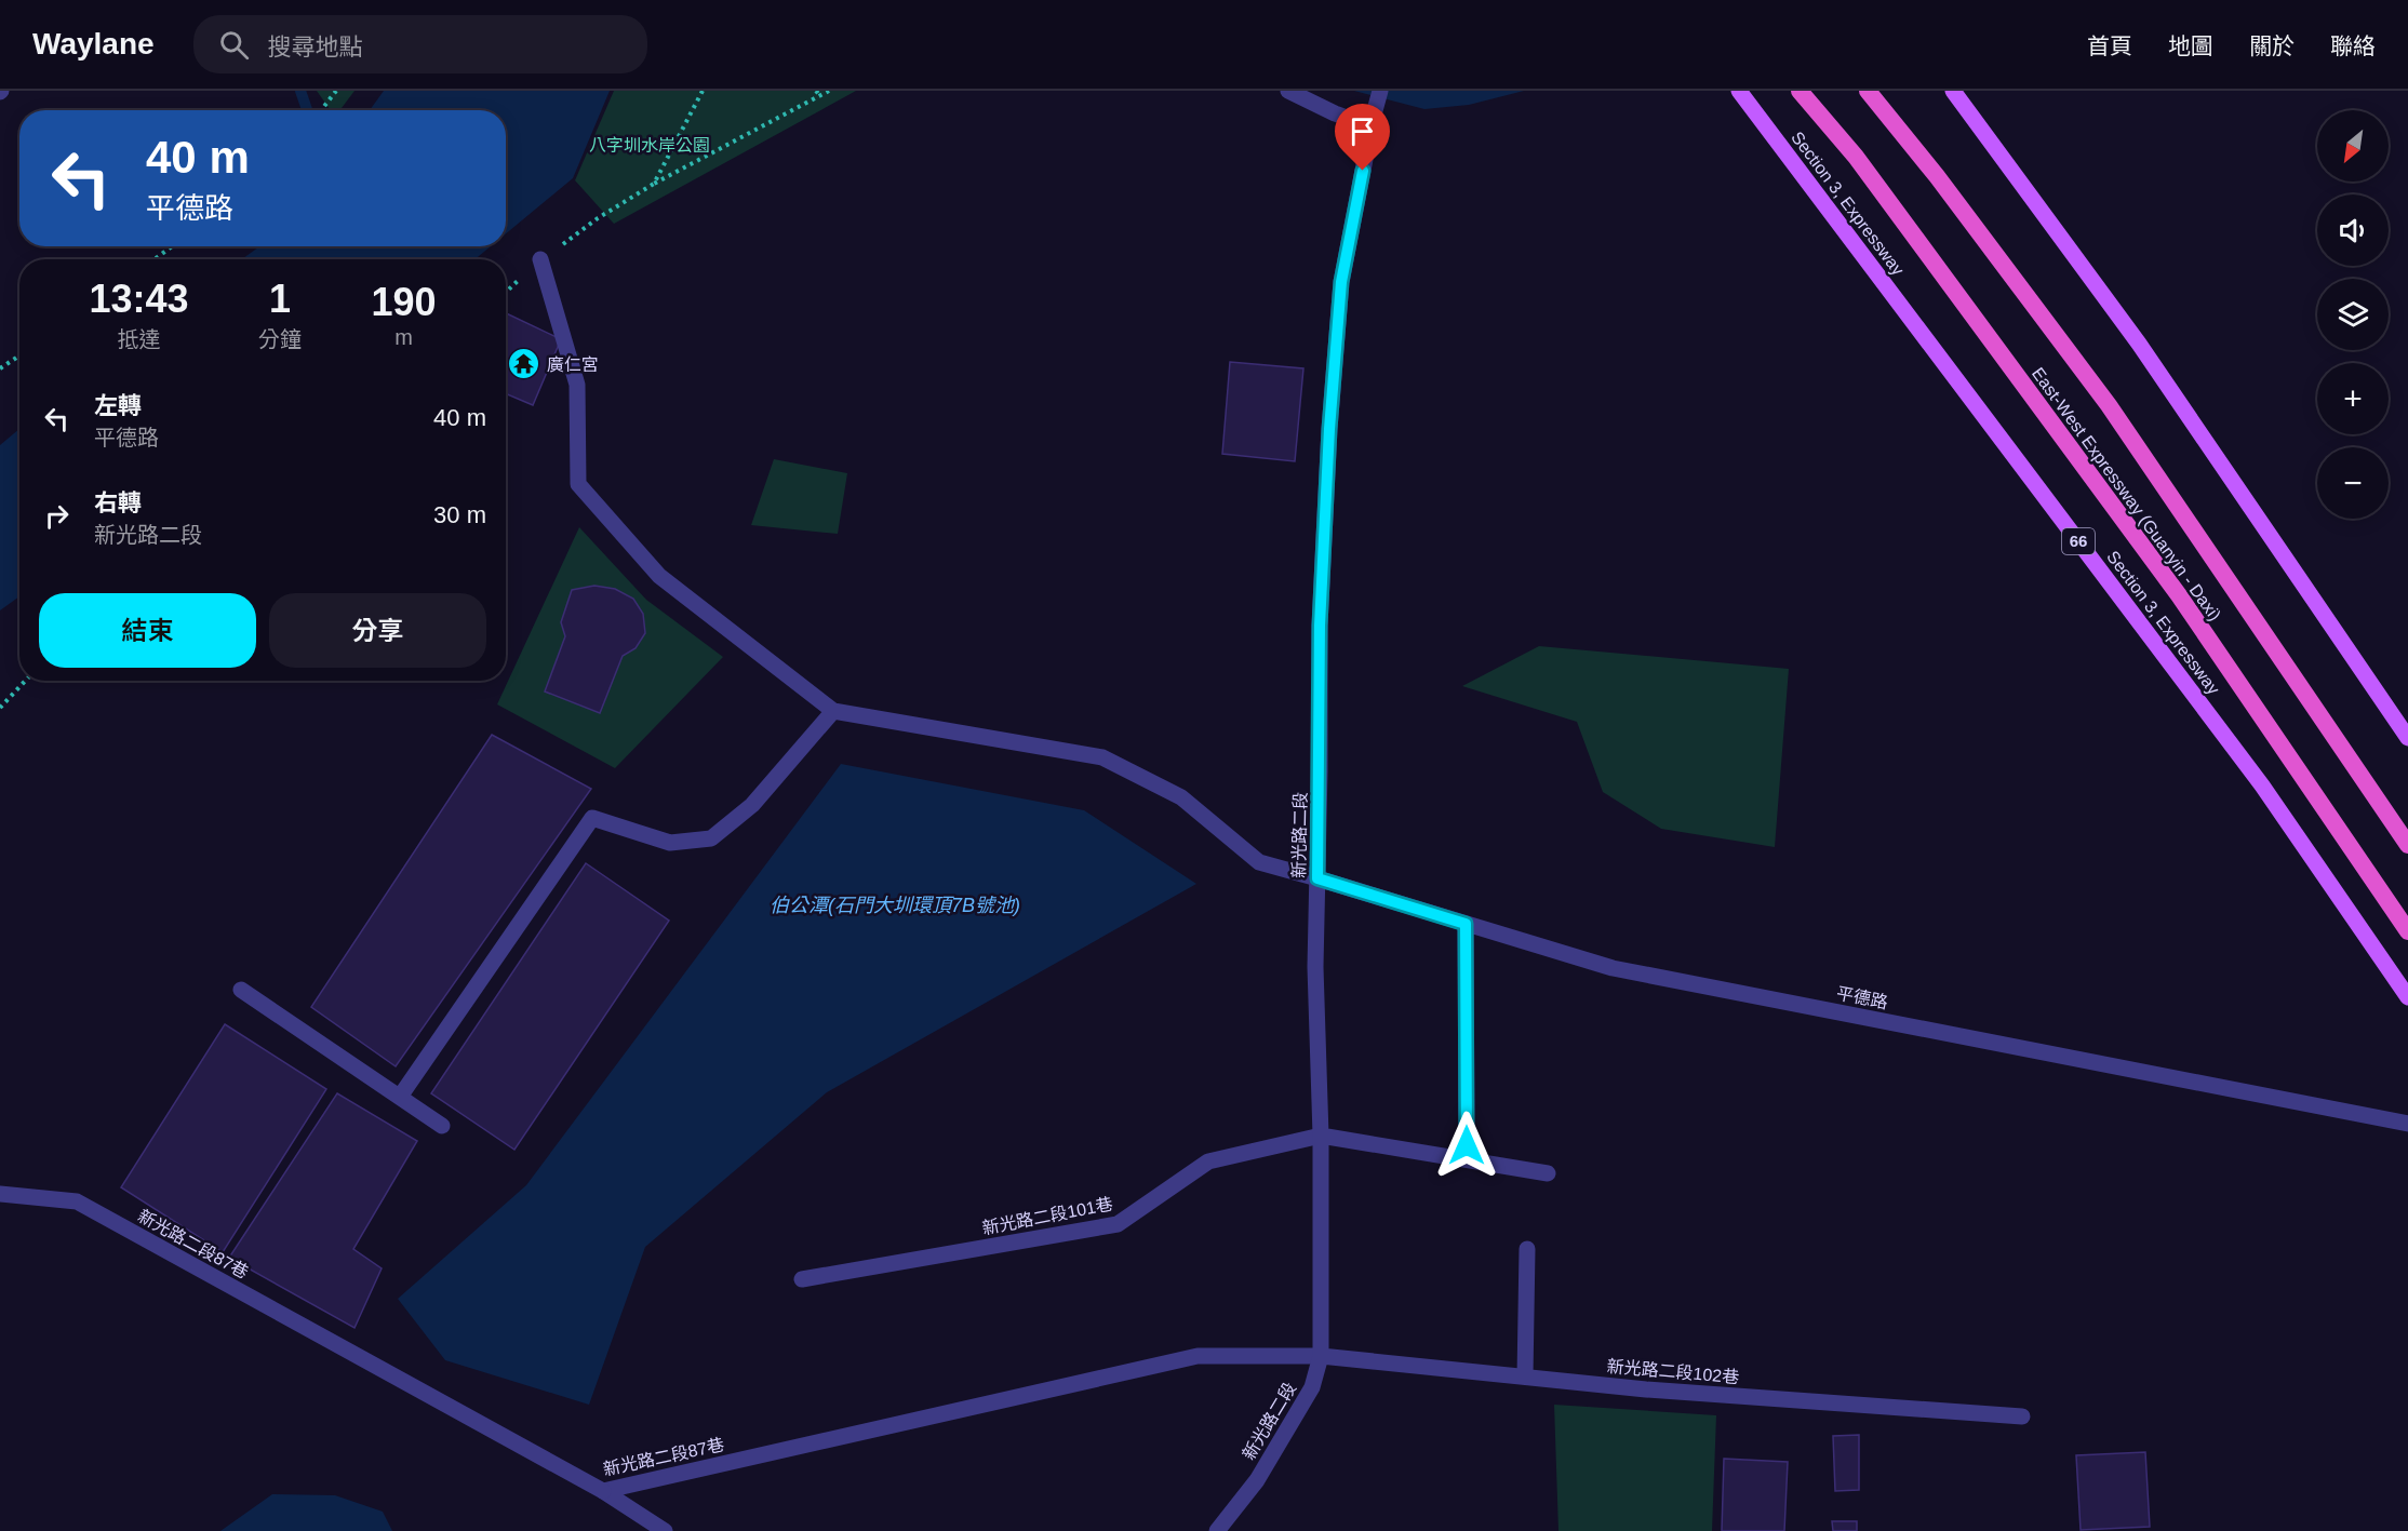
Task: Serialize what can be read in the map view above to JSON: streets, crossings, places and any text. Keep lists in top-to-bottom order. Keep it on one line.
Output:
{"streets":{"highway":["East-West Expressway (Guanyin - Daxi)"],"main road":["Section 3, Expressway","66"],"street":["新光路二段","平德路","新光路二段101巷","新光路二段87巷","新光路二段102巷"]},"crossings":[["新光路二段","平德路"],["新光路二段","新光路二段101巷"],["新光路二段","新光路二段87巷"],["新光路二段","新光路二段102巷"],["新光路二段87巷","新光路二段102巷"]],"water":["伯公潭(石門大圳環頂7B號池)"],"parks":["八字圳水岸公園"],"places":{"temple":["廣仁宮"]},"north":"bottom left","page":{"header":"Waylane","search":"搜尋地點","nav":["首頁","地圖","關於","聯絡"],"map_buttons":["+","−"],"turn":["40 m","平德路"],"eta":["13:43","抵達","1","分鐘","190","m"],"list":[{"name":"左轉","note":"平德路","value":"40 m"},{"name":"右轉","note":"新光路二段","value":"30 m"}],"buttons":["結束","分享"]}}
